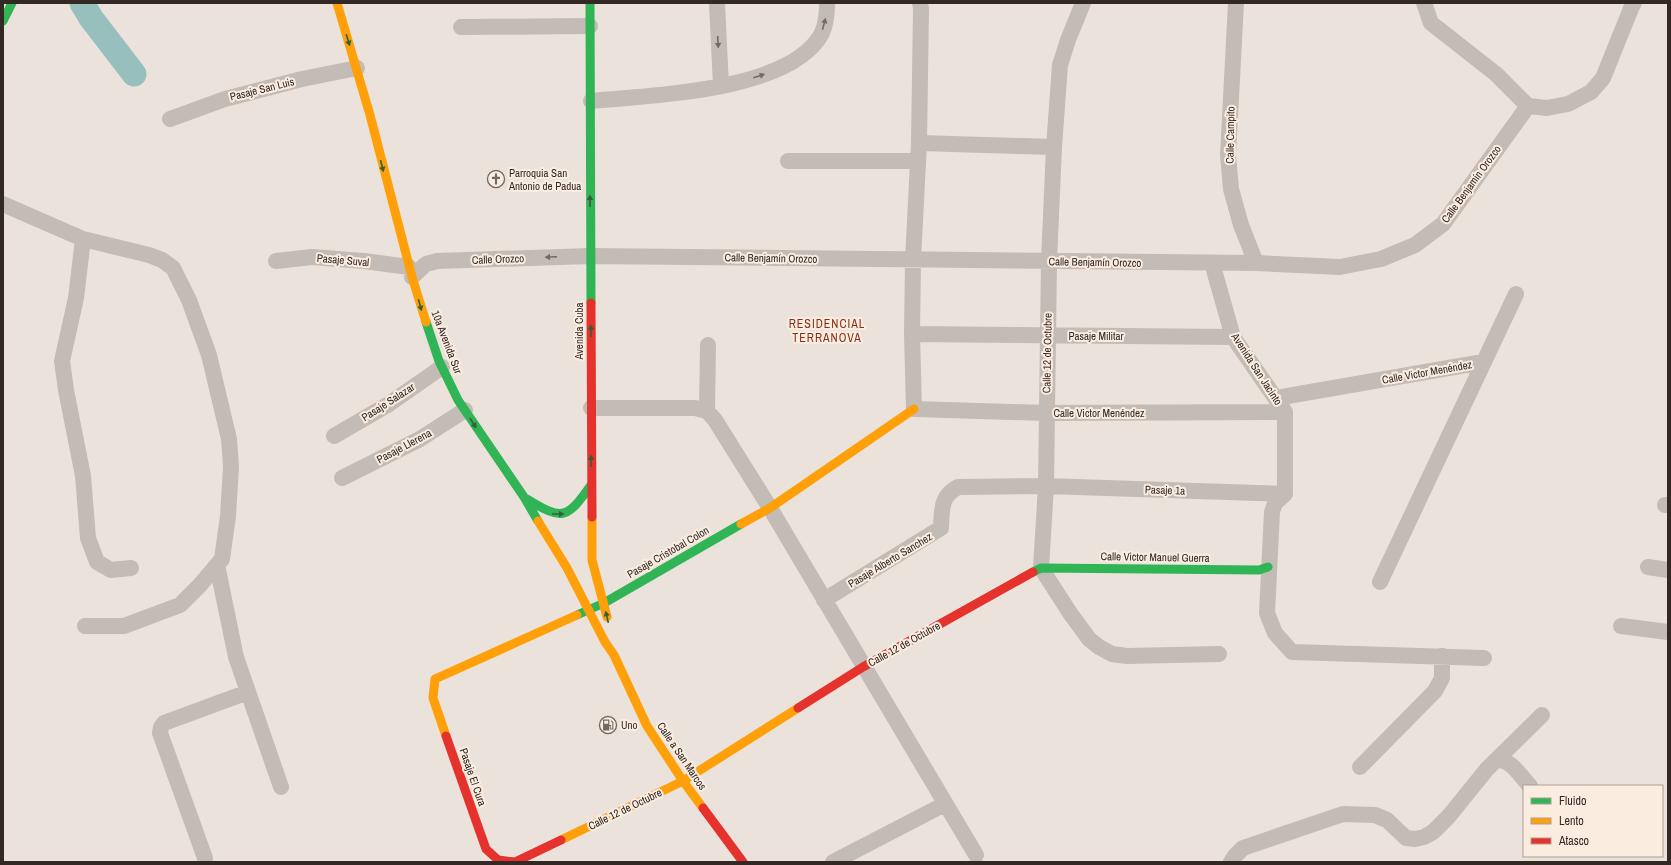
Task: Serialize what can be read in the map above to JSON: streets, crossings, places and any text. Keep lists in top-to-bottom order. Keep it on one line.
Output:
{"streets":{"main road":["Avenida Cuba","10a Avenida Sur","Calle 12 de Octubre","Pasaje Cristobal Colon","Calle Victor Manuel Guerra","Calle a San Marcos","Pasaje El Cura"],"street":["Pasaje San Luis","Calle Campito","Calle Benjamín Orozco","Calle Orozco","Pasaje Suval","Pasaje Militar","Avenida San Jacinto","Calle Victor Menéndez","Pasaje Salazar","Pasaje Llerena","Pasaje 1a","Pasaje Alberto Sanchez"]},"crossings":[["Pasaje San Luis","10a Avenida Sur"],["Calle Campito","Calle Benjamín Orozco"],["Calle Benjamín Orozco","Calle Orozco"],["Calle Benjamín Orozco","Avenida Cuba"],["Calle Benjamín Orozco","Calle 12 de Octubre"],["Calle Benjamín Orozco","Avenida San Jacinto"],["Calle Orozco","Pasaje Suval"],["Calle Orozco","Avenida Cuba"],["Calle Orozco","10a Avenida Sur"],["Pasaje Suval","10a Avenida Sur"],["Avenida Cuba","10a Avenida Sur"],["Avenida Cuba","Pasaje Cristobal Colon"],["Avenida Cuba","Calle a San Marcos"],["Pasaje Militar","Calle 12 de Octubre"],["Pasaje Militar","Avenida San Jacinto"],["10a Avenida Sur","Pasaje Salazar"],["10a Avenida Sur","Pasaje Llerena"],["10a Avenida Sur","Pasaje Cristobal Colon"],["10a Avenida Sur","Calle a San Marcos"],["Calle 12 de Octubre","Calle Victor Menéndez"],["Calle 12 de Octubre","Pasaje 1a"],["Calle 12 de Octubre","Calle Victor Manuel Guerra"],["Calle 12 de Octubre","Pasaje Alberto Sanchez"],["Calle 12 de Octubre","Calle a San Marcos"],["Calle 12 de Octubre","Pasaje El Cura"],["Avenida San Jacinto","Calle Victor Menéndez"],["Avenida San Jacinto","Pasaje 1a"],["Calle Victor Menéndez","Pasaje Cristobal Colon"],["Pasaje 1a","Pasaje Alberto Sanchez"],["Pasaje Cristobal Colon","Pasaje El Cura"]],"one_way":["Calle Orozco","Avenida Cuba","10a Avenida Sur"],"districts":["RESIDENCIAL TERRANOVA"],"places":{"church":["Parroquia San Antonio de Padua"],"fuel station":["Uno"]},"legend":["Fluido","Lento","Atasco"]}
